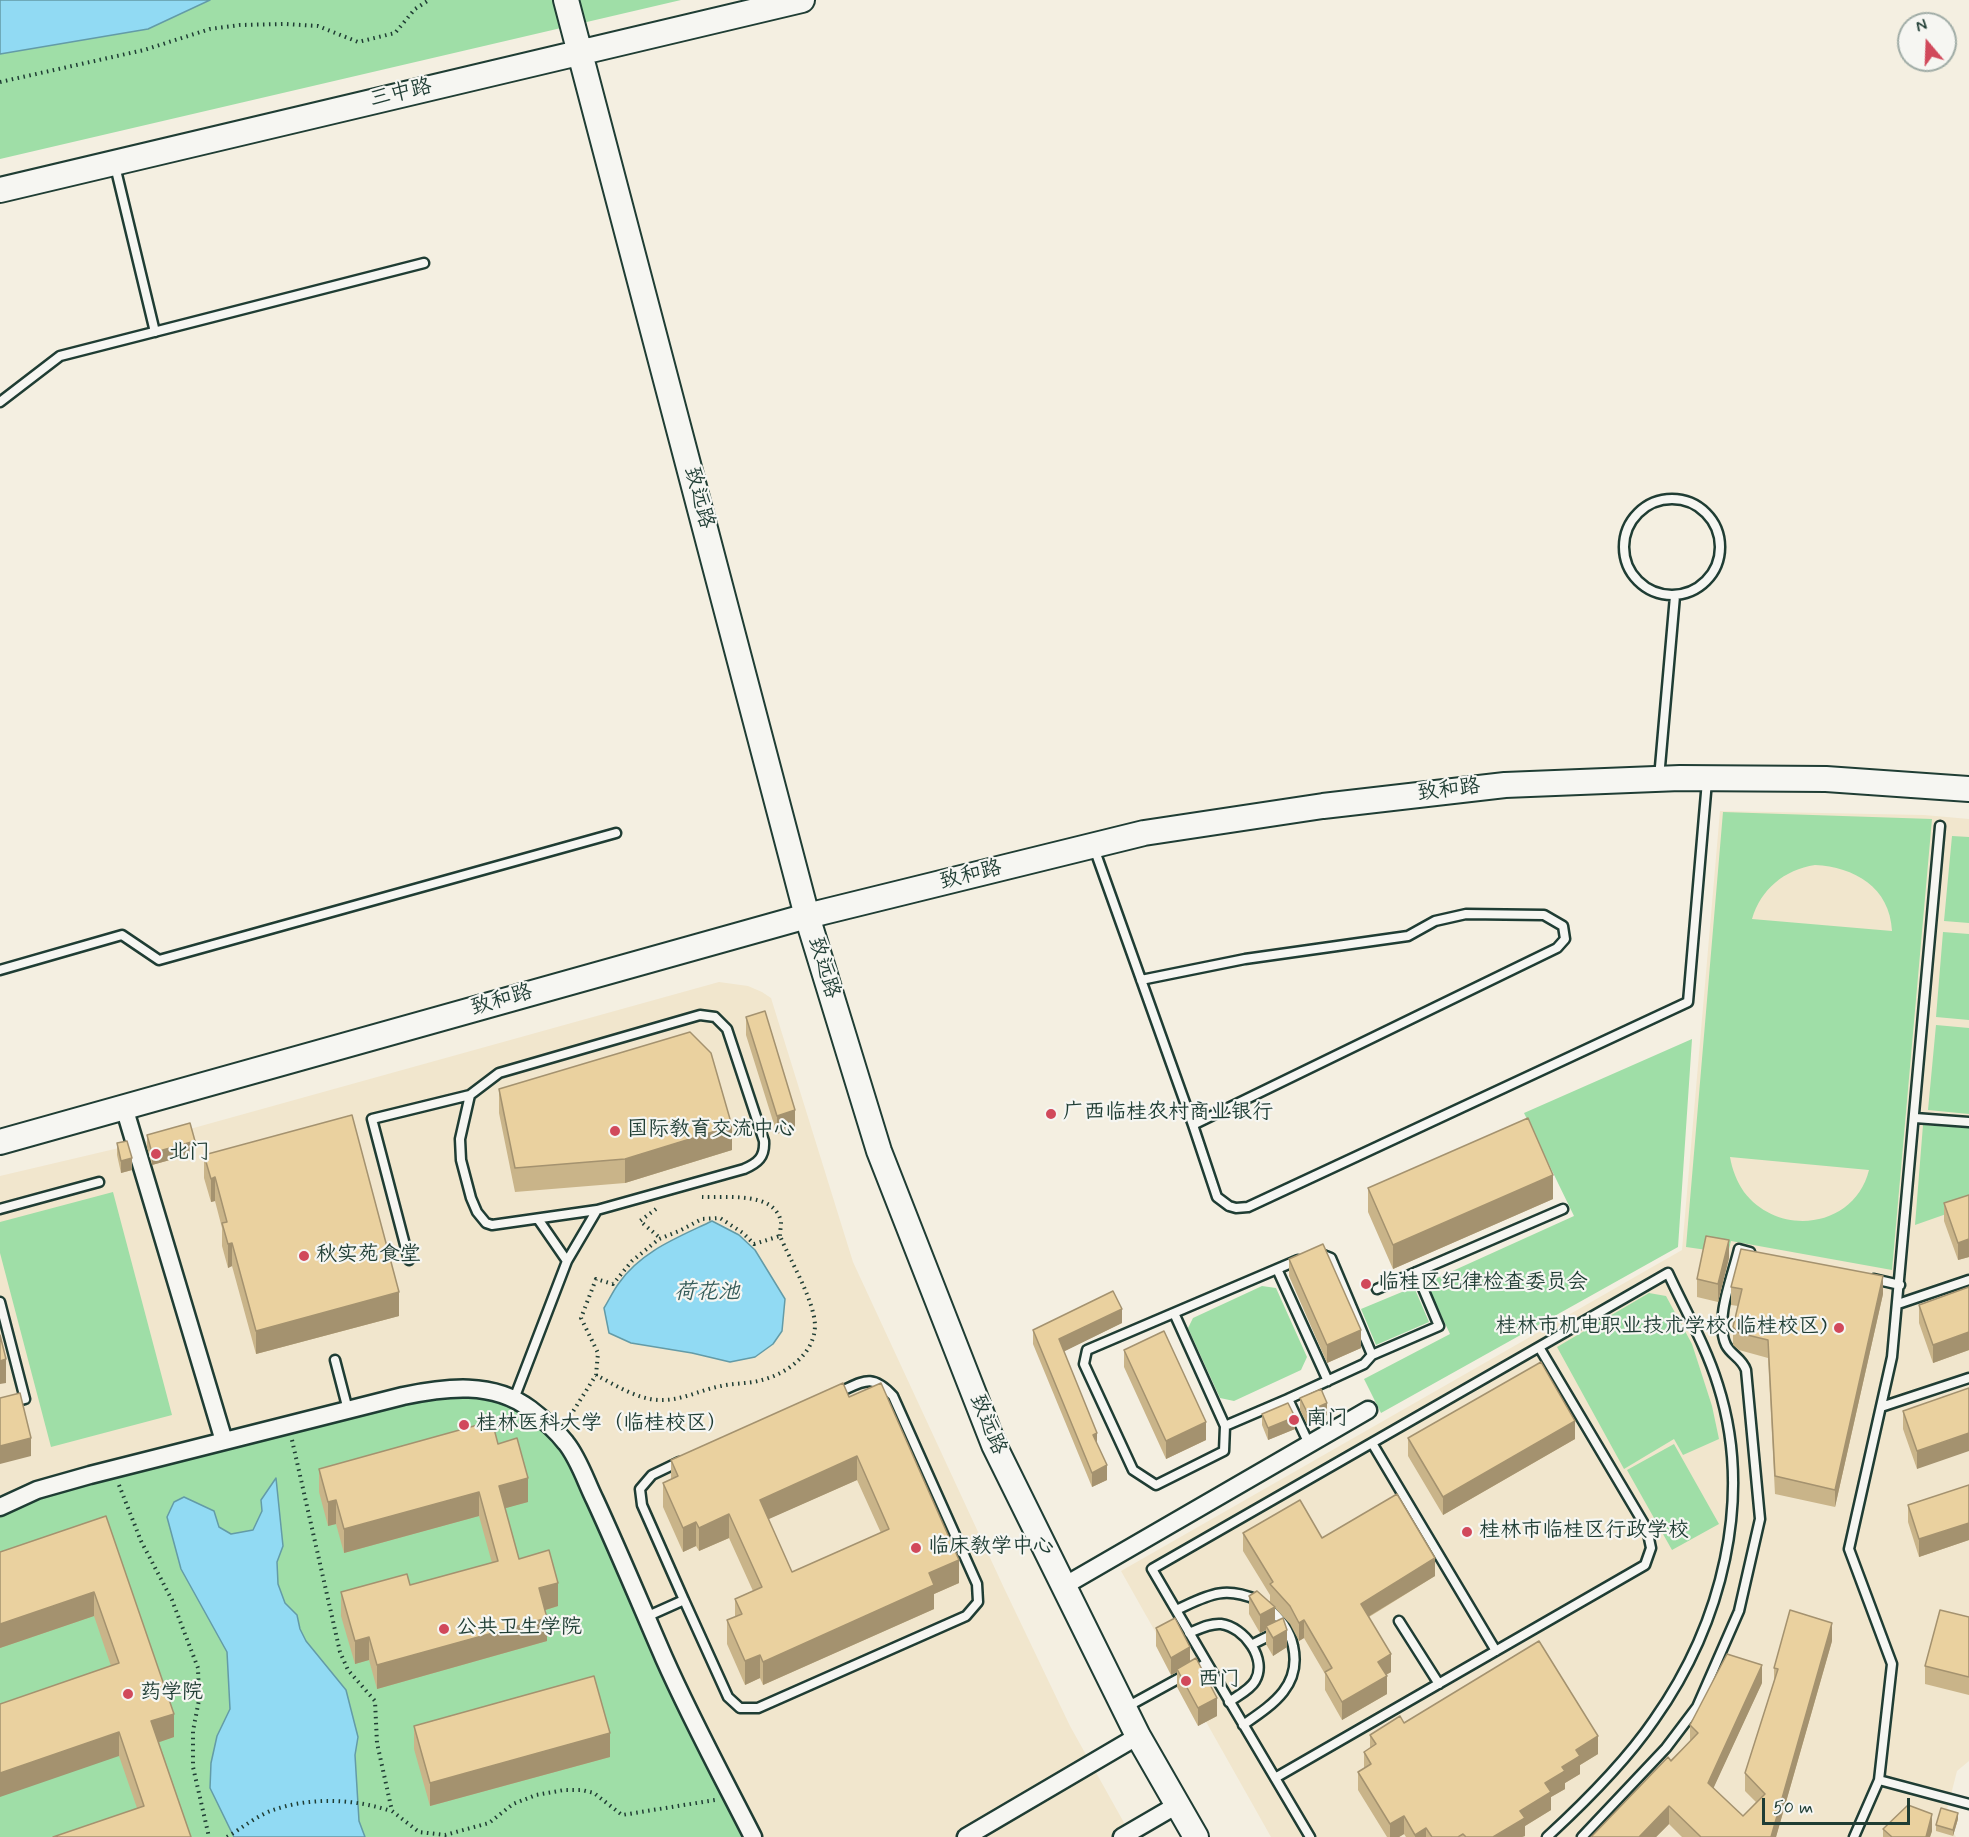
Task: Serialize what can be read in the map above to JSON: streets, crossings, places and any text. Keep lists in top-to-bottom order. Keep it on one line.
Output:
{"streets":{"main road":["三中路","致远路","致和路"]},"crossings":[["三中路","致远路"],["致远路","致和路"]],"water":["荷花池"],"places":["广西临桂农村商业银行","国际教育交流中心","北门","秋实苑食堂","临桂区纪律检查委员会","桂林市机电职业技术学校(临桂校区)","南门","桂林医科大学（临桂校区）","桂林市临桂区行政学校","临床教学中心","公共卫生学院","西门","药学院"],"scale_bar":"50 m","north":"top"}
